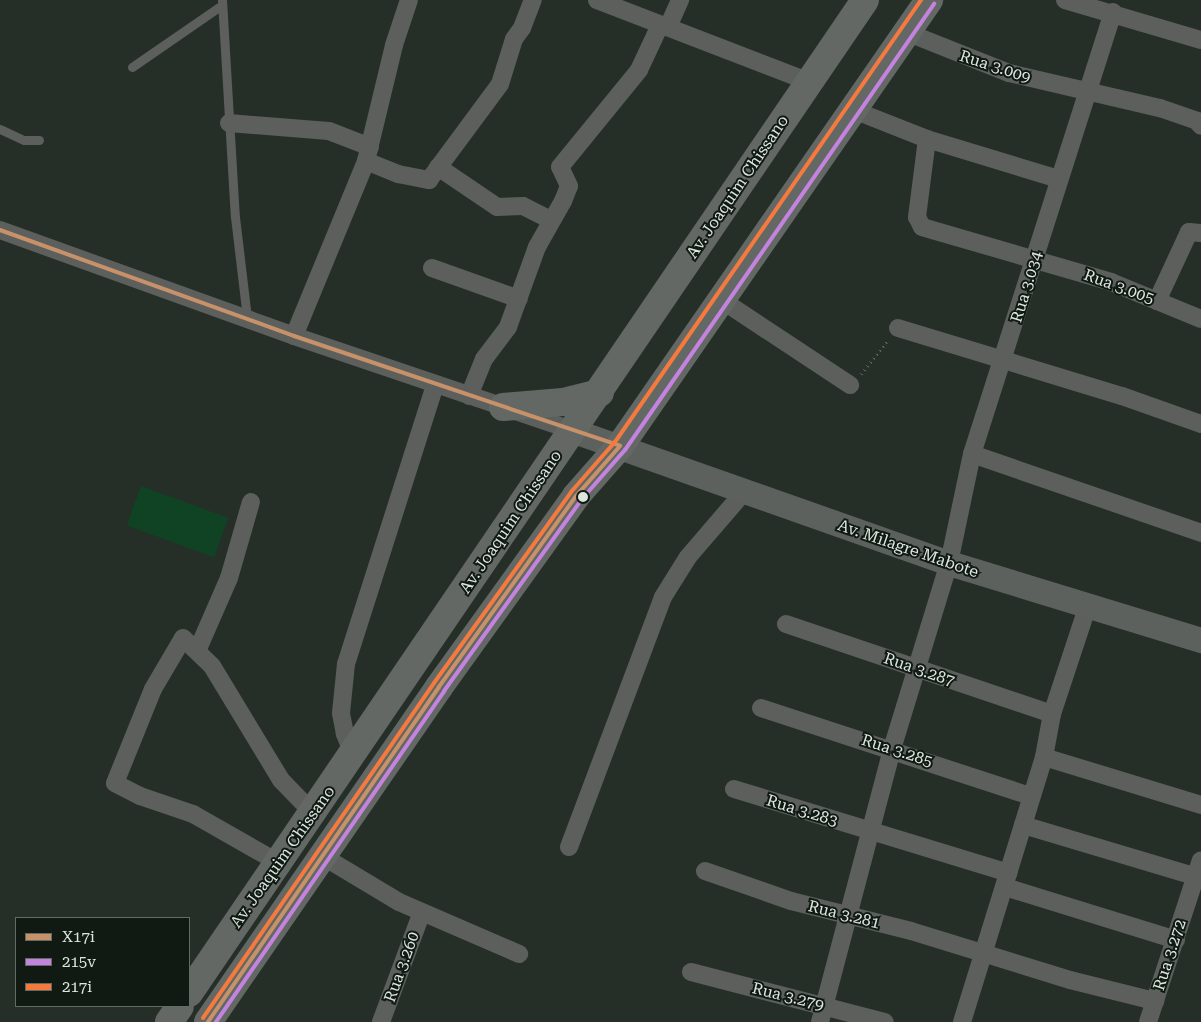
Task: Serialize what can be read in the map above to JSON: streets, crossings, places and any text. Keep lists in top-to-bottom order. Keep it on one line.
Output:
{"streets":{"main road":["Av. Joaquim Chissano"],"street":["Rua 3.009","Rua 3.034","Rua 3.005","Av. Milagre Mabote","Rua 3.287","Rua 3.285","Rua 3.283","Rua 3.281","Rua 3.272","Rua 3.260","Rua 3.279"]},"crossings":[["Rua 3.009","Rua 3.034"],["Av. Joaquim Chissano","Av. Milagre Mabote"],["Rua 3.034","Rua 3.005"],["Rua 3.034","Av. Milagre Mabote"],["Rua 3.034","Rua 3.287"],["Rua 3.034","Rua 3.285"],["Rua 3.034","Rua 3.283"],["Rua 3.034","Rua 3.281"],["Rua 3.034","Rua 3.279"],["Rua 3.283","Rua 3.272"],["Rua 3.281","Rua 3.272"]],"lines":["transit line 217i","transit line 215v","transit line X17i"],"legend":["X17i","215v","217i"]}
